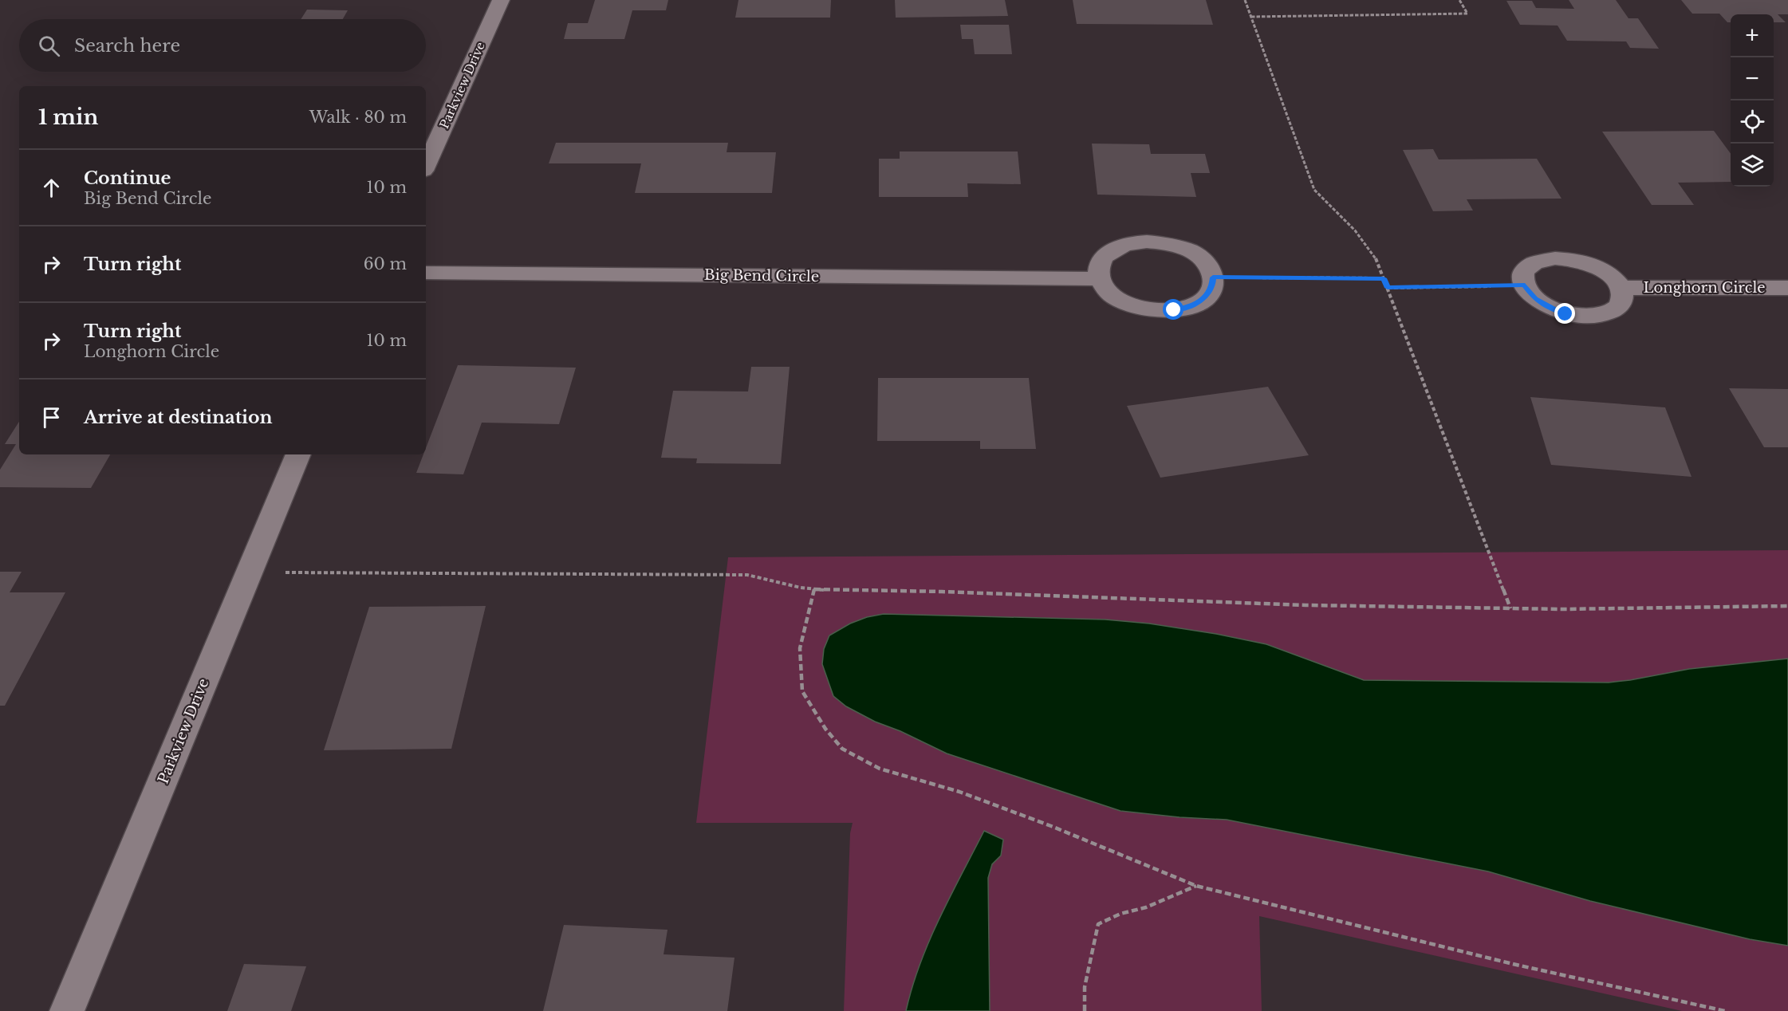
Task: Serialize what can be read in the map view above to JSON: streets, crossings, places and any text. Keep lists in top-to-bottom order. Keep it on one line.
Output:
{"streets":{"street":["Parkview Drive","Big Bend Circle","Longhorn Circle"]},"page":{"map_buttons":["+","−"],"search":"Search here","heading":["1 min","Walk · 80 m"],"list":[["Continue","Big Bend Circle","10 m"],["Turn right","60 m"],["Turn right","Longhorn Circle","10 m"],"Arrive at destination"]}}
